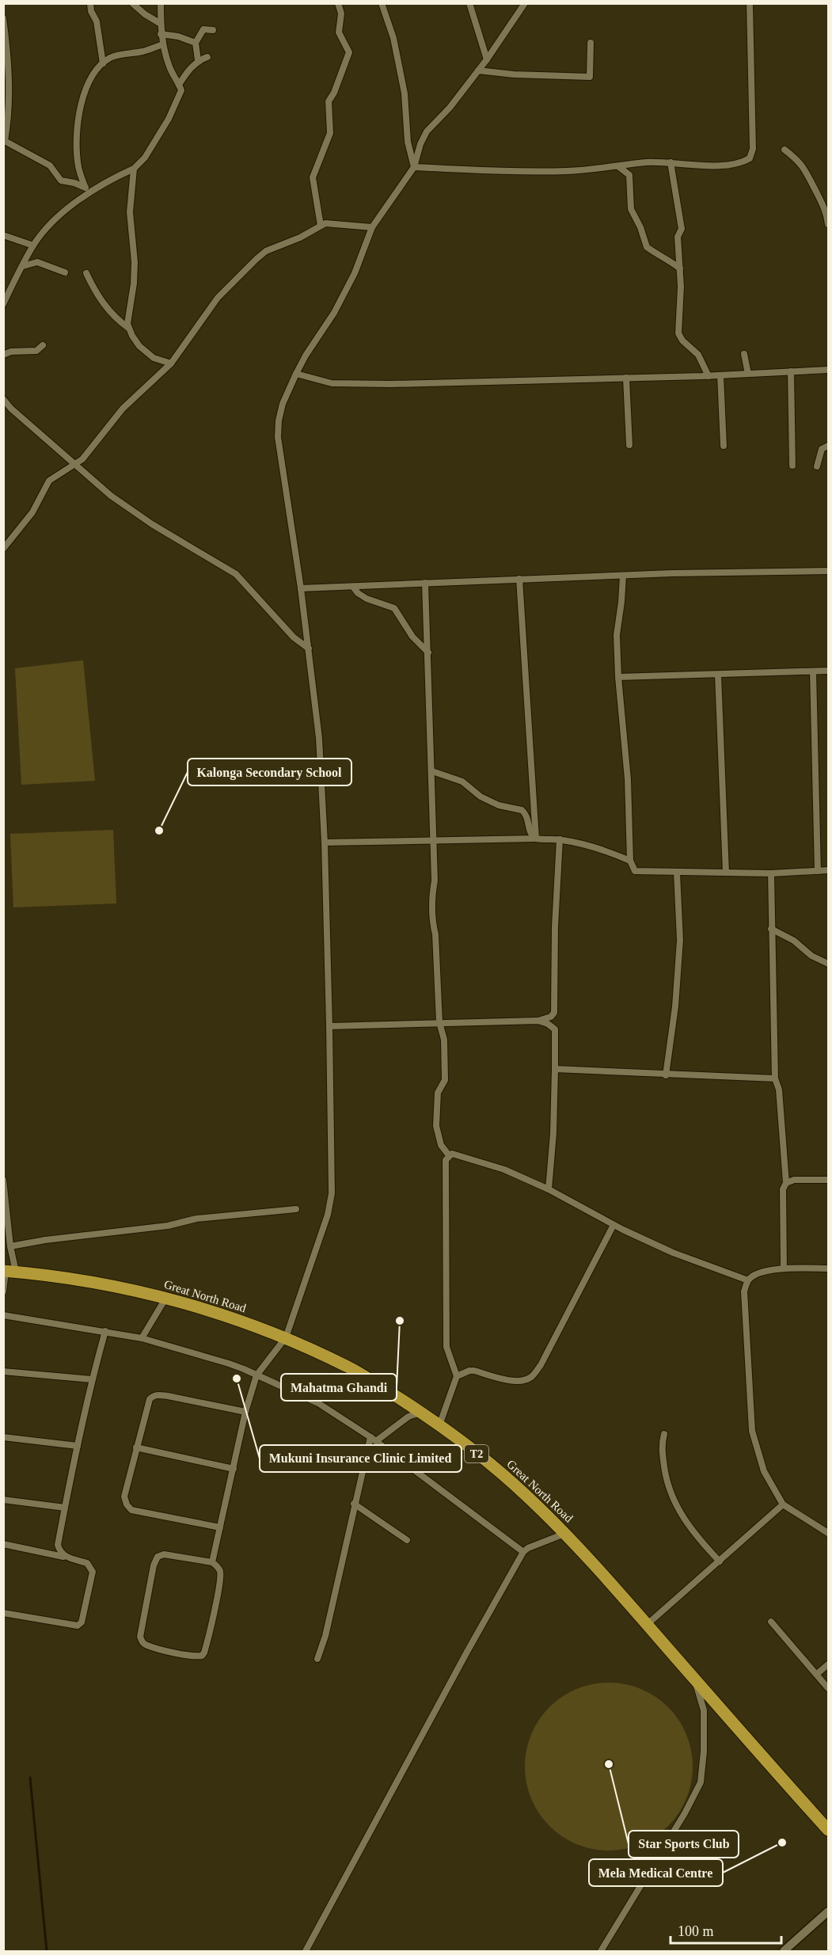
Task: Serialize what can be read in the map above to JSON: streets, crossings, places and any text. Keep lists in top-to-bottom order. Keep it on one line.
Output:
{"streets":{"highway":["Great North Road","T2"]},"places":["Kalonga Secondary School","Mahatma Ghandi","Mukuni Insurance Clinic Limited","Star Sports Club","Mela Medical Centre"],"scale_bar":"100 m"}
